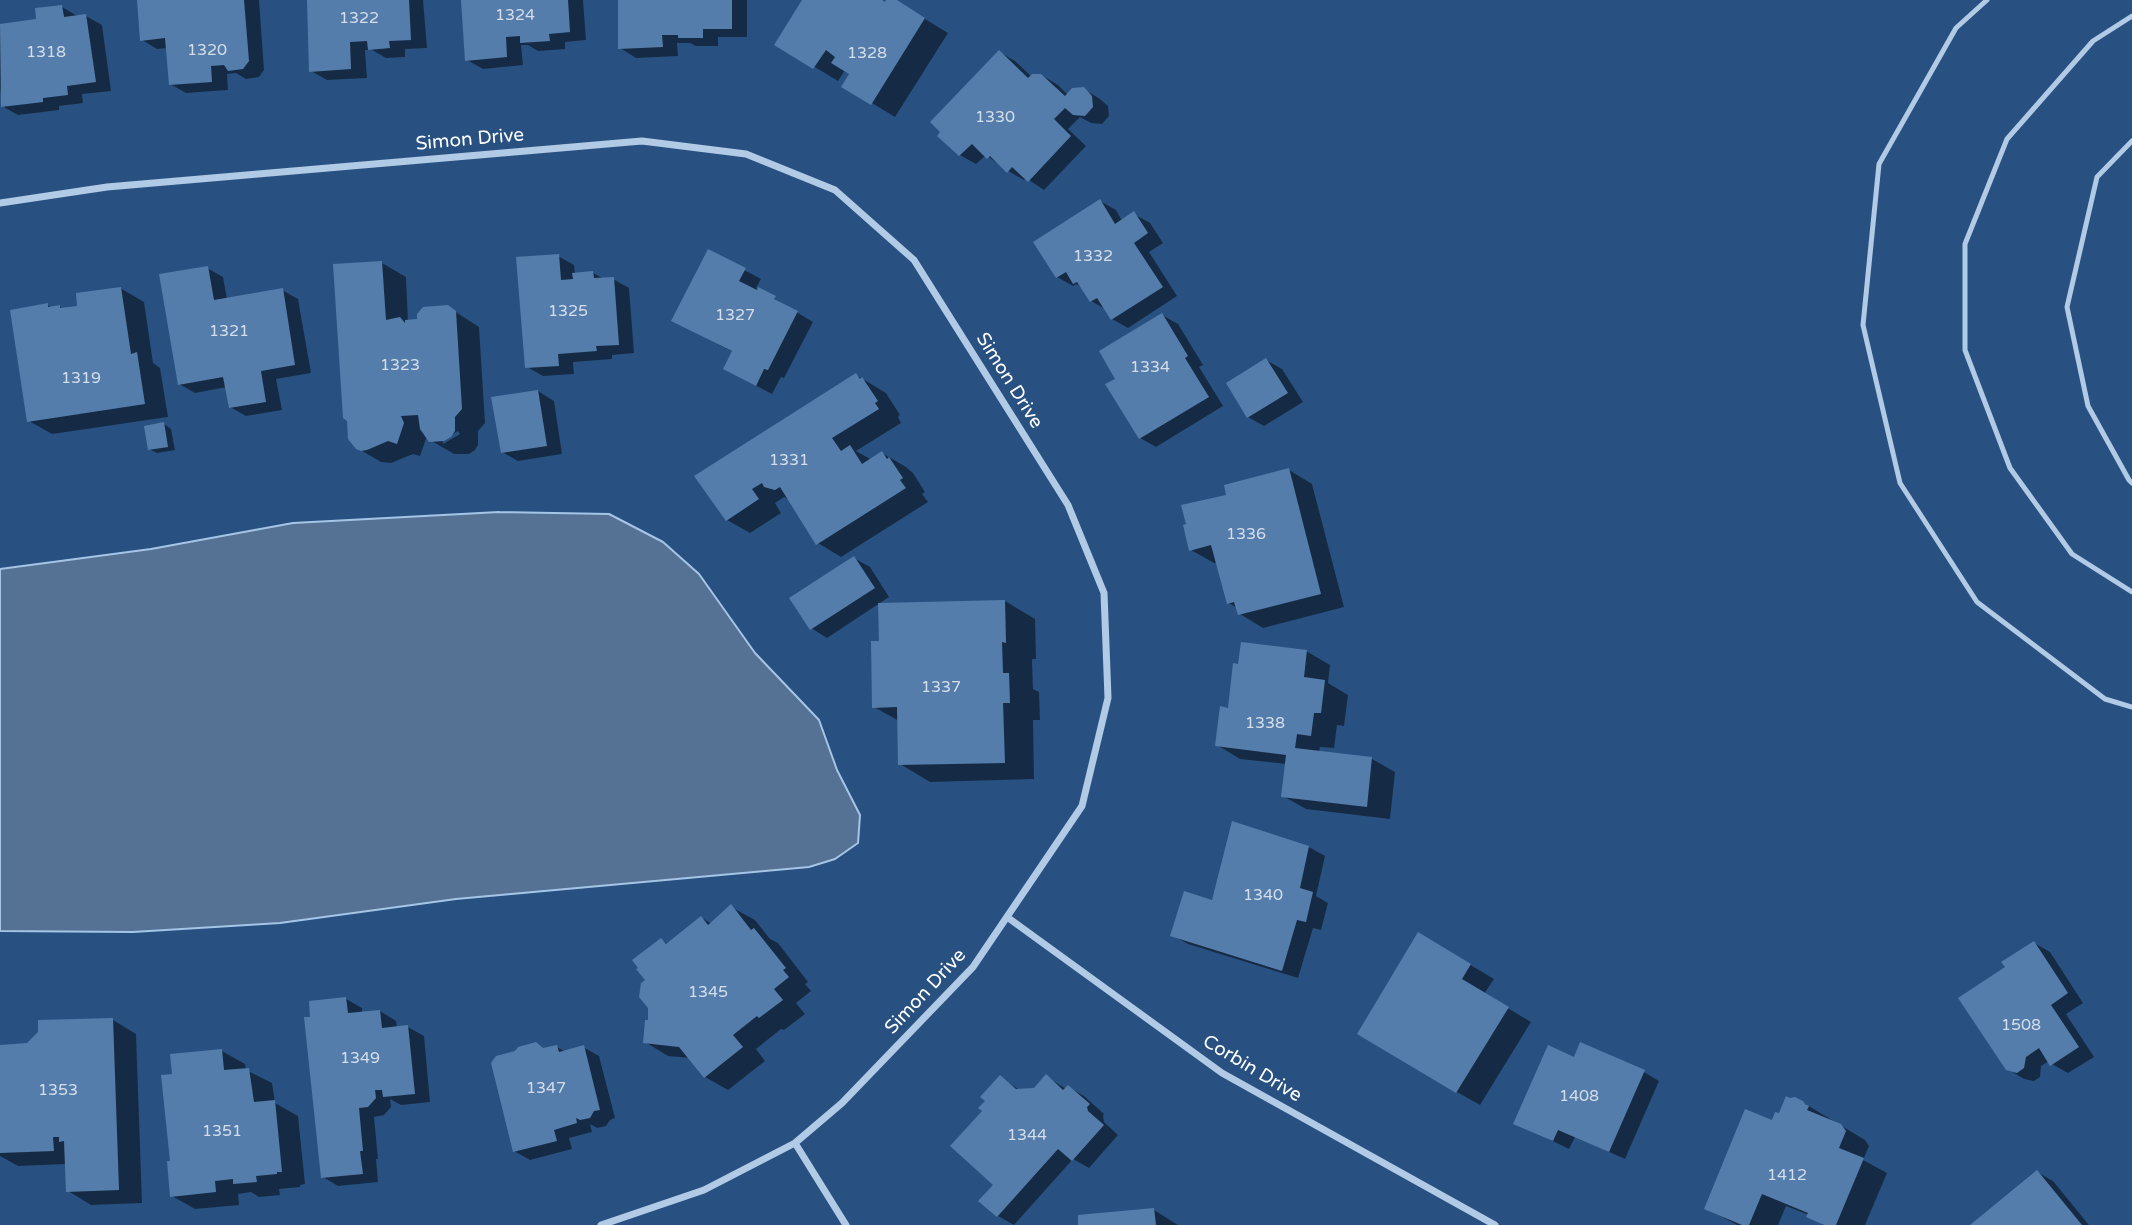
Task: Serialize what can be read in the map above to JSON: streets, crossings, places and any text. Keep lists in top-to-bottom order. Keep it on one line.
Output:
{"streets":{"street":["Simon Drive","Corbin Drive"]},"crossings":[["Simon Drive","Corbin Drive"]],"house_numbers":["1324","1322","1320","1318","1328","1330","1332","1325","1327","1321","1323","1334","1319","1331","1336","1337","1338","1340","1345","1508","1349","1347","1353","1408","1351","1344","1412"]}
